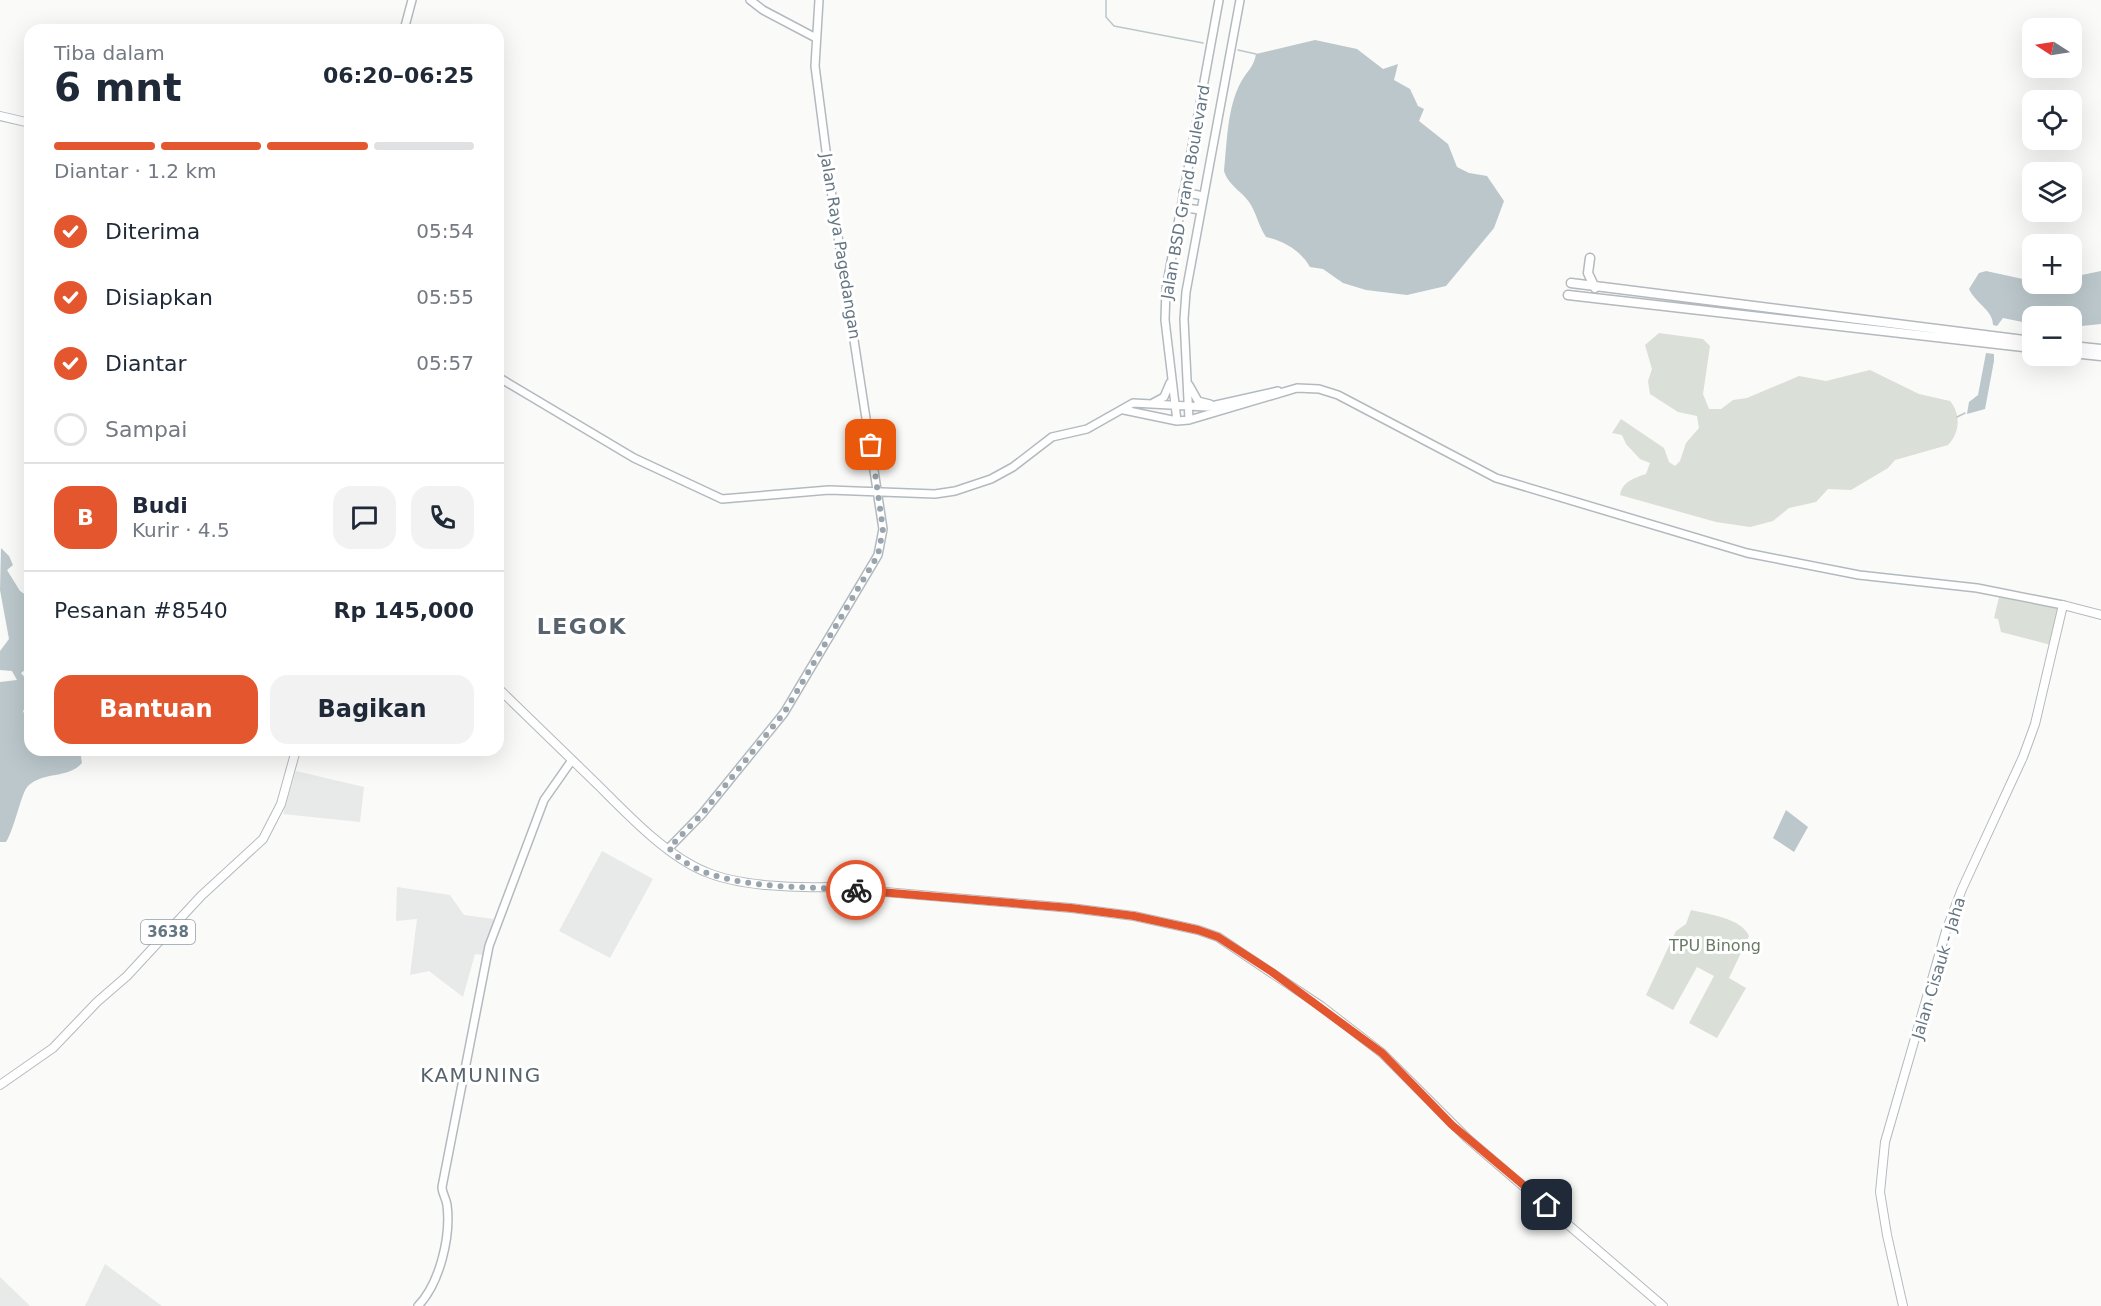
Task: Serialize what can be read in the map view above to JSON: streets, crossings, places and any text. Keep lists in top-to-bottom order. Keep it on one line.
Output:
{"streets":{"main road":["Jalan BSD Grand Boulevard","Jalan Raya Pagedangan","3638","Jalan Cisauk - Jaha"]},"districts":["LEGOK","KAMUNING"],"parks":["TPU Binong"],"north":"left","page":{"map_buttons":["+","−"],"heading":["6 mnt","Tiba dalam","06:20–06:25"],"panel":["Budi","Kurir · 4.5","Pesanan #8540","Rp 145,000"],"bar":"Diantar · 1.2 km","list":[["Diterima","05:54"],["Disiapkan","05:55"],["Diantar","05:57"],"Sampai"],"round":"B","buttons":["Bantuan","Bagikan"]}}
